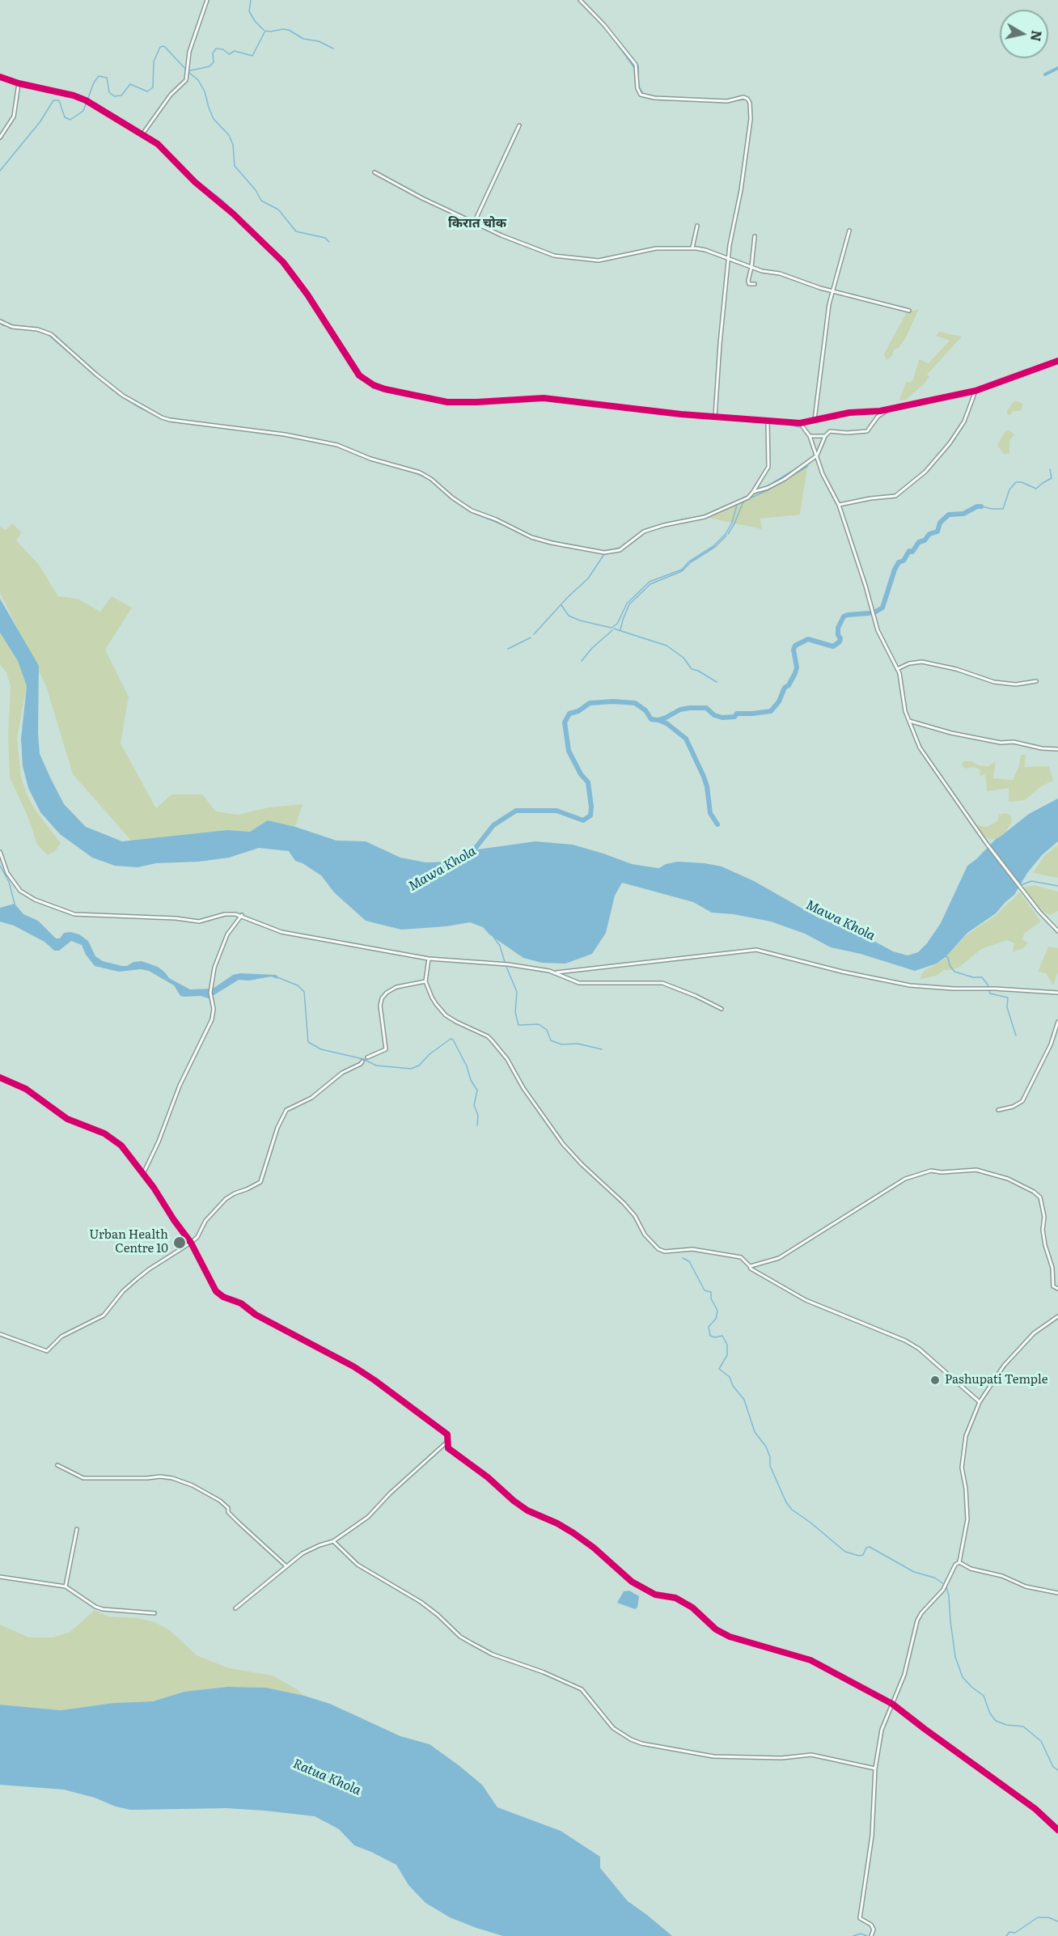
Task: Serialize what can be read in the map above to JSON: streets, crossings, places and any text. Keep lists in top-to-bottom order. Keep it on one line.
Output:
{"districts":["किरात चोक"],"water":["Mawa Khola","Ratua Khola"],"places":["Urban Health Centre 10","Pashupati Temple"],"north":"right"}
